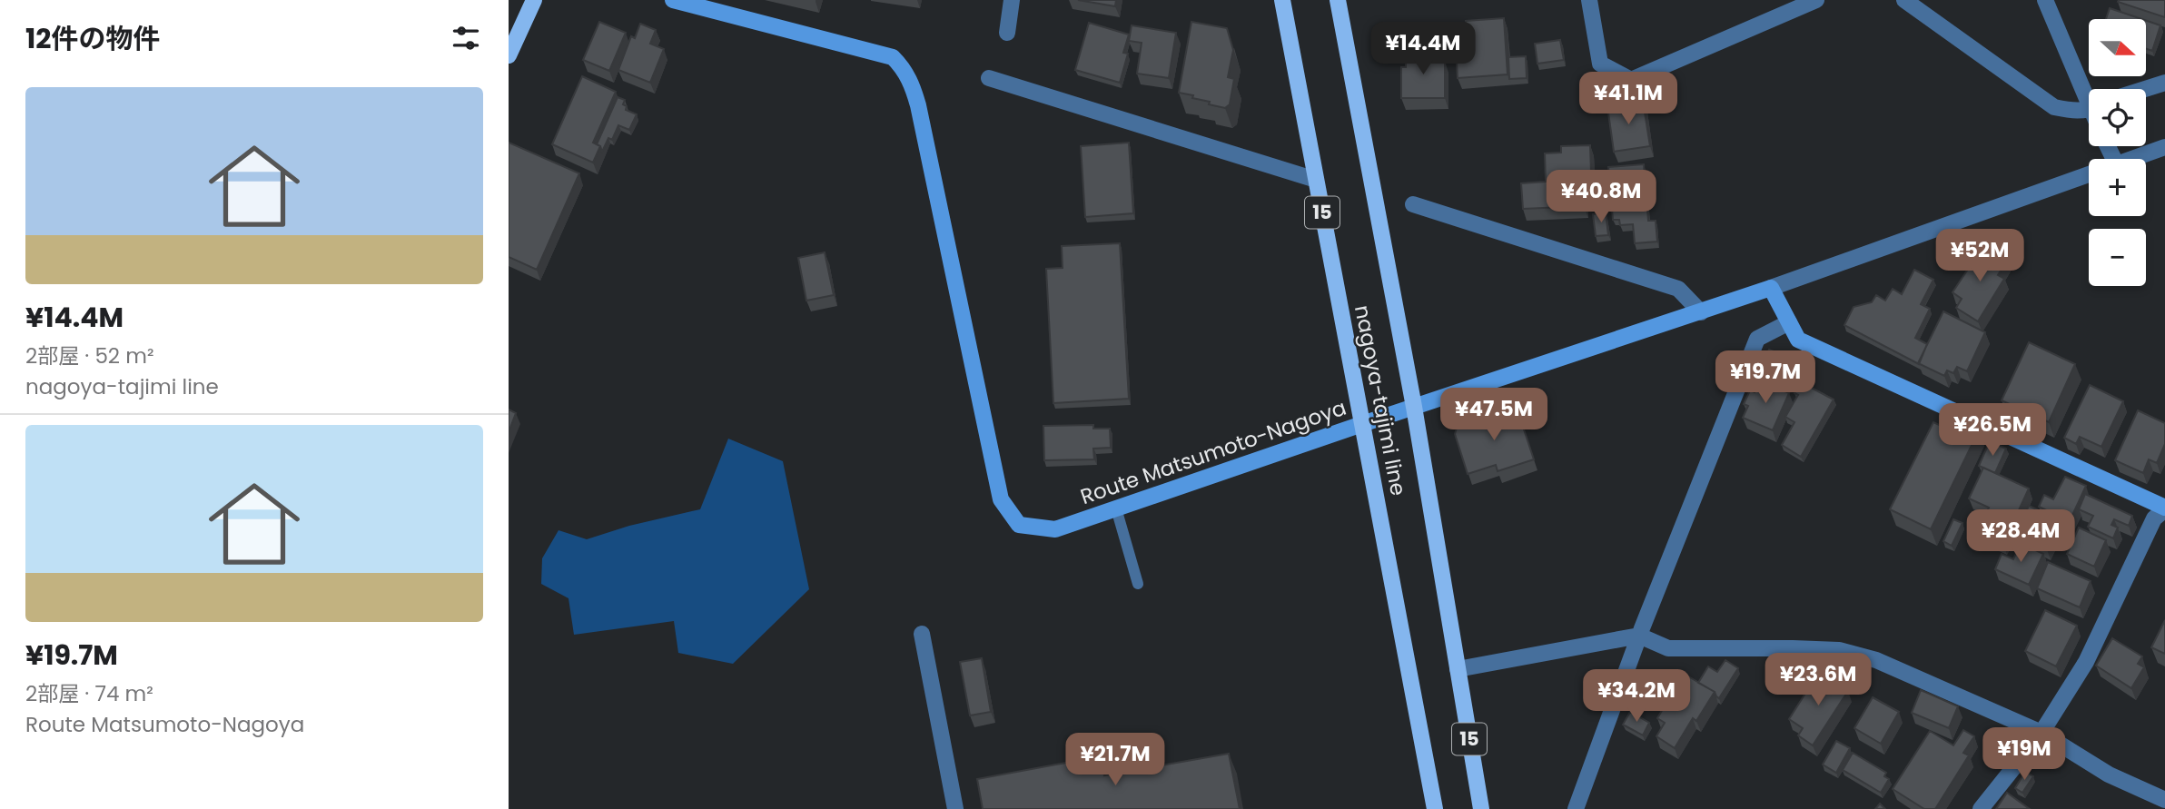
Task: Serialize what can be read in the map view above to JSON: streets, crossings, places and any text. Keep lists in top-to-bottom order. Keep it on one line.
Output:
{"streets":{"main road":["15","nagoya-tajimi line","Route Matsumoto-Nagoya"]},"crossings":[["nagoya-tajimi line","Route Matsumoto-Nagoya"]],"north":"right","page":{"heading":"12件の物件","map_buttons":["+","−"],"price":["¥14.4M","¥41.1M","¥40.8M","¥52M","¥19.7M","¥47.5M","¥26.5M","¥28.4M","¥23.6M","¥34.2M","¥19M","¥21.7M"],"list":[{"name":"¥14.4M","note":"2部屋 · 52 m² · nagoya-tajimi line"},{"name":"¥19.7M","note":"2部屋 · 74 m² · Route Matsumoto-Nagoya"}]}}
